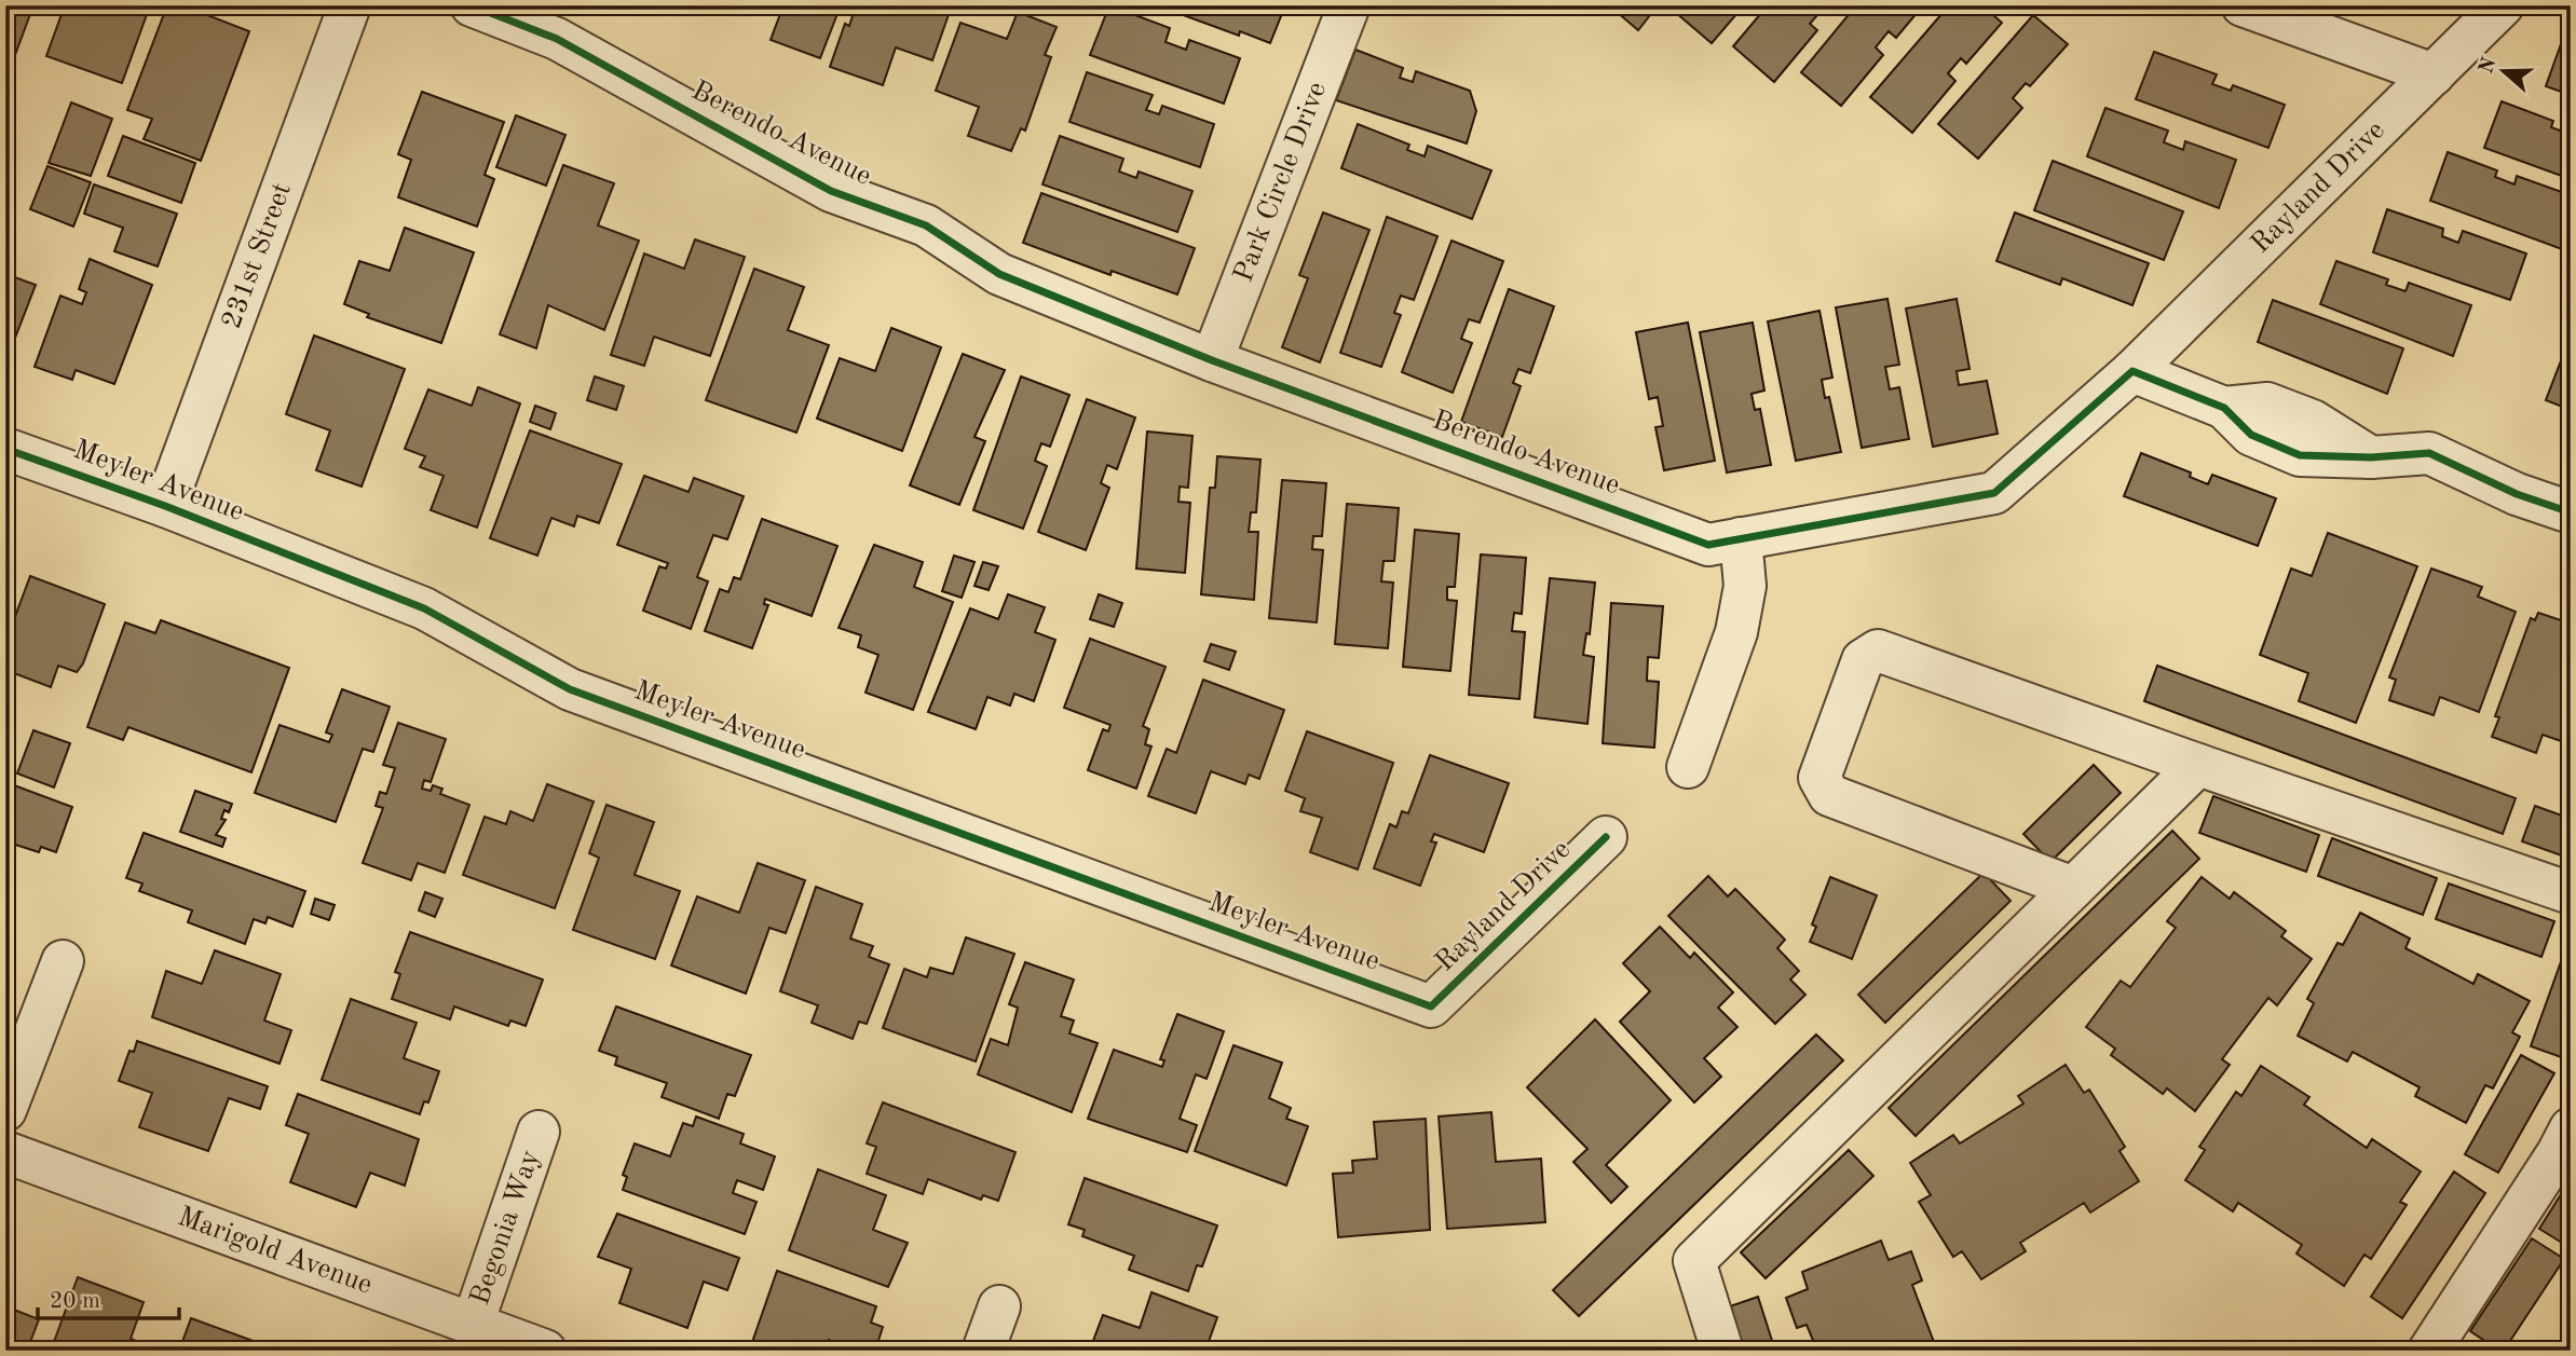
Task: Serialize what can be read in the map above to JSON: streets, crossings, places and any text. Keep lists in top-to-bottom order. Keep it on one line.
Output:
{"streets":{"street":["Berendo Avenue","Park Circle Drive","Rayland Drive","231st Street","Meyler Avenue","Begonia Way","Marigold Avenue"]},"crossings":[["Berendo Avenue","Park Circle Drive"],["Berendo Avenue","Rayland Drive"],["Rayland Drive","Meyler Avenue"],["231st Street","Meyler Avenue"],["Begonia Way","Marigold Avenue"]],"scale_bar":"20 m","north":"left"}
